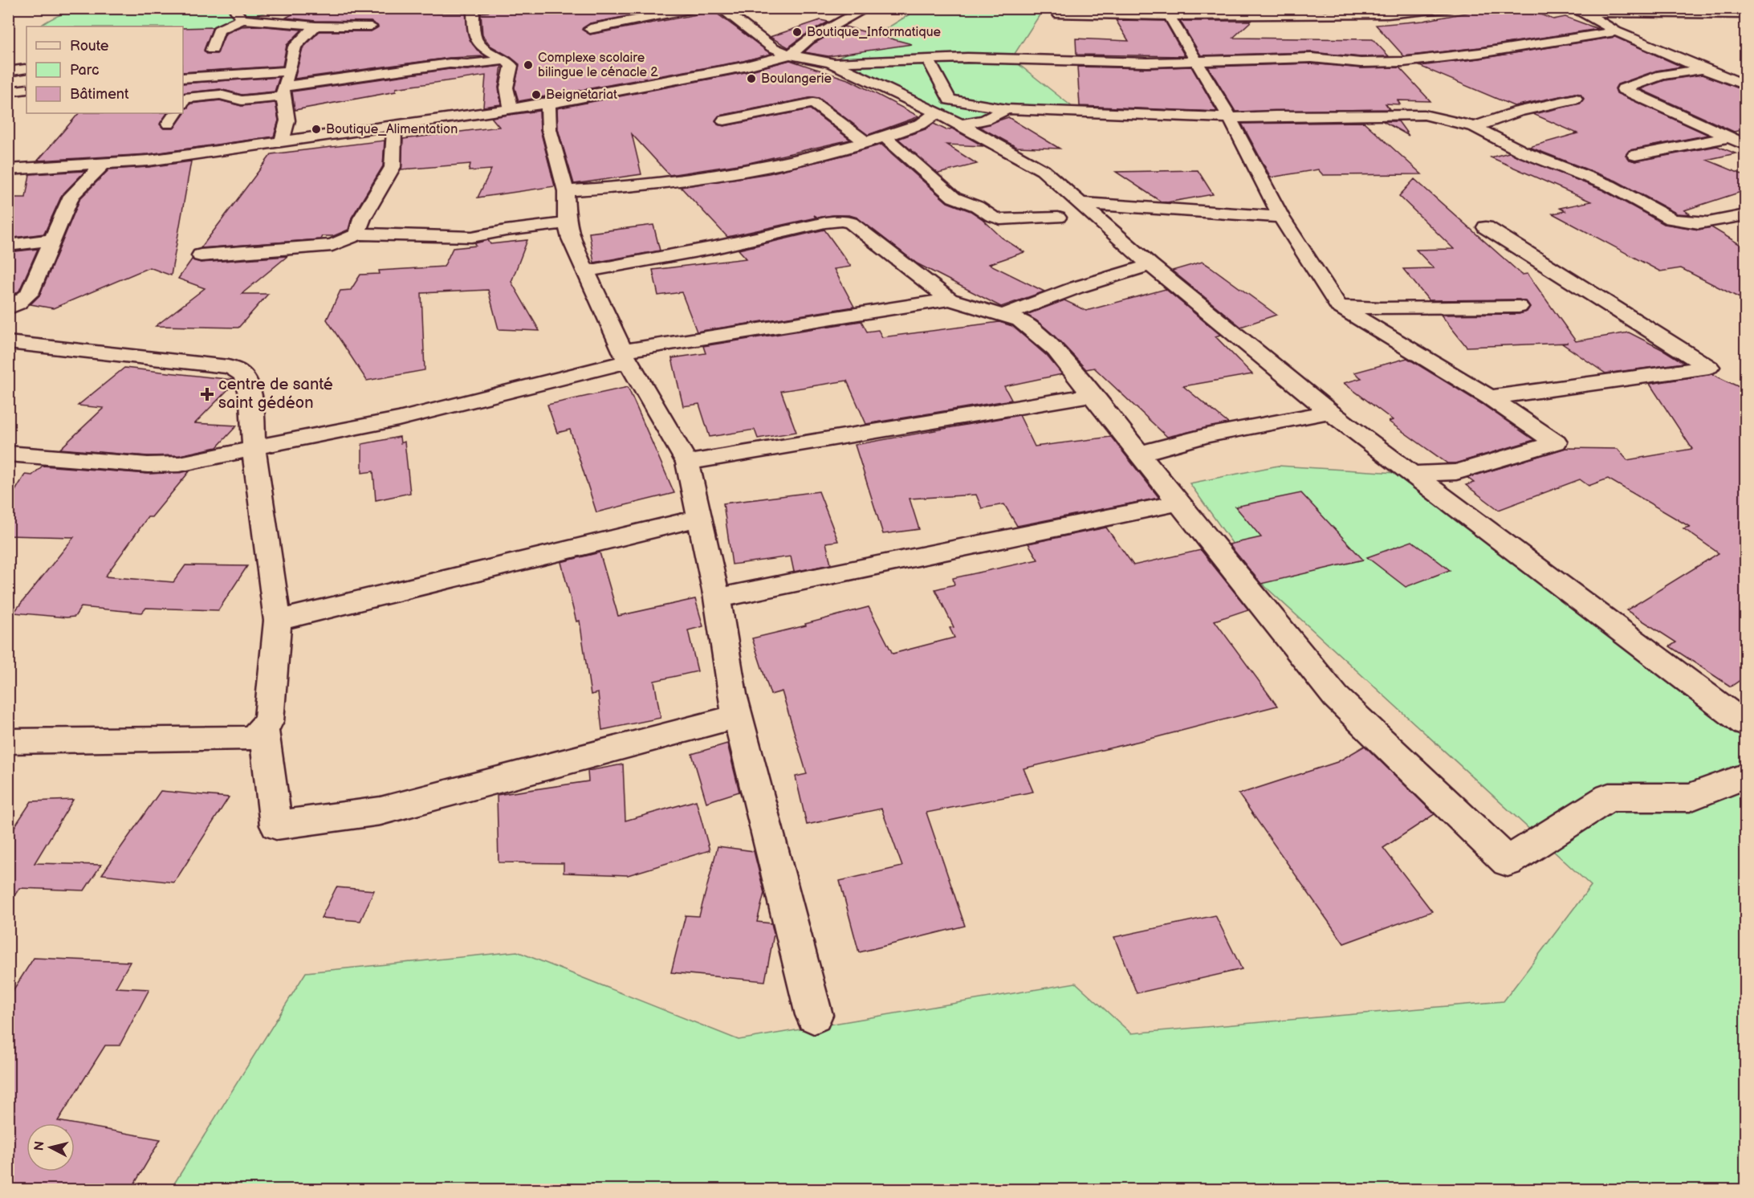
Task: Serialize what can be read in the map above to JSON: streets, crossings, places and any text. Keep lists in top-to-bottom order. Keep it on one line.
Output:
{"places":{"other":["Boutique_Informatique","Complexe scolaire bilingue le cénacle 2","Boulangerie","Beignetariat","Boutique_Alimentation"],"health":["centre de santé saint gédéon"]},"legend":["Route","Parc","Bâtiment"],"north":"left"}
